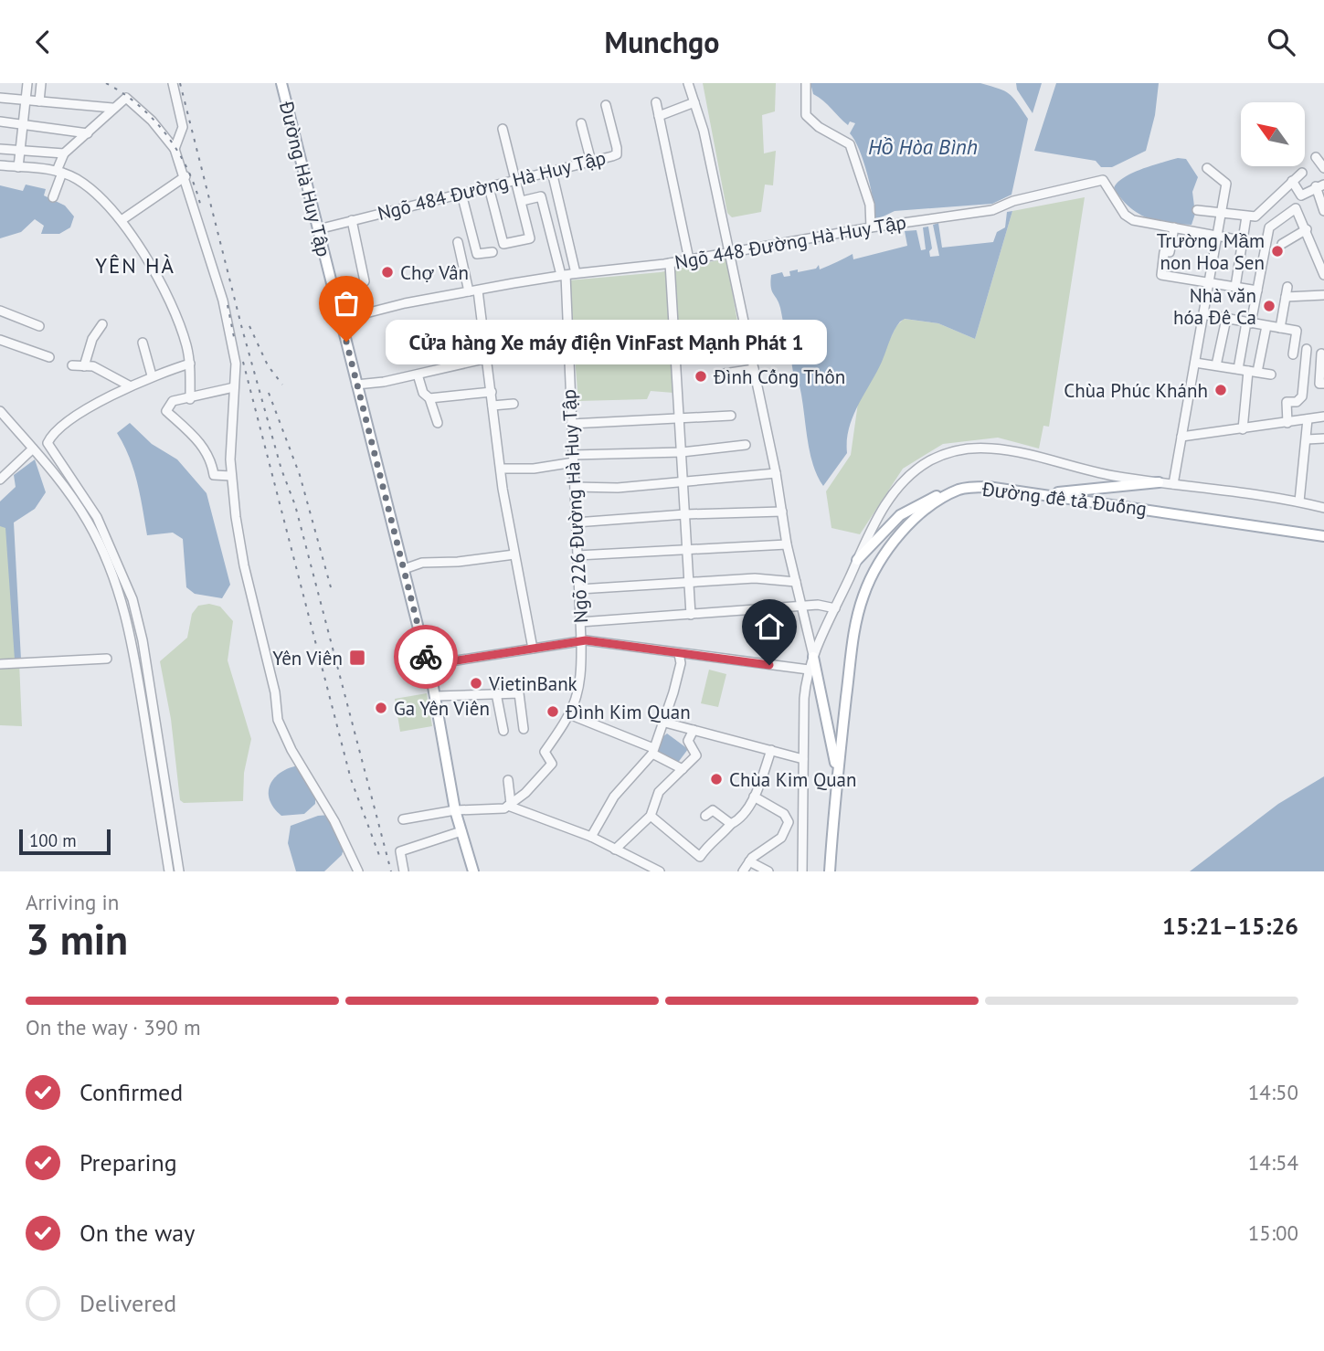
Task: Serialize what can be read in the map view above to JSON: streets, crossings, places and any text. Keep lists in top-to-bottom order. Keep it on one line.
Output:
{"streets":{"main road":["Đường Hà Huy Tập","Đường đê tả Đuống"],"street":["Ngõ 484 Đường Hà Huy Tập","Ngõ 448 Đường Hà Huy Tập","Ngõ 226 Đường Hà Huy Tập"]},"crossings":[["Đường Hà Huy Tập","Ngõ 484 Đường Hà Huy Tập"],["Đường Hà Huy Tập","Ngõ 448 Đường Hà Huy Tập"],["Ngõ 448 Đường Hà Huy Tập","Ngõ 226 Đường Hà Huy Tập"]],"districts":["YÊN HÀ"],"water":["Hồ Hòa Bình"],"places":{"other":["Trường Mầm non Hoa Sen","Chợ Vân","Nhà văn hóa Đê Ca","Cửa hàng Xe máy điện VinFast Mạnh Phát 1","Đình Cống Thôn","Chùa Phúc Khánh","VietinBank","Ga Yên Viên","Đình Kim Quan","Chùa Kim Quan"],"transit":["Yên Viên"]},"scale_bar":"100 m","north":"top left","page":{"header":"Munchgo","bubble":"Cửa hàng Xe máy điện VinFast Mạnh Phát 1","scale":"100 m","heading":["3 min","Arriving in","15:21–15:26"],"bar":"On the way · 390 m","list":[["Confirmed","14:50"],["Preparing","14:54"],["On the way","15:00"],"Delivered"]}}
